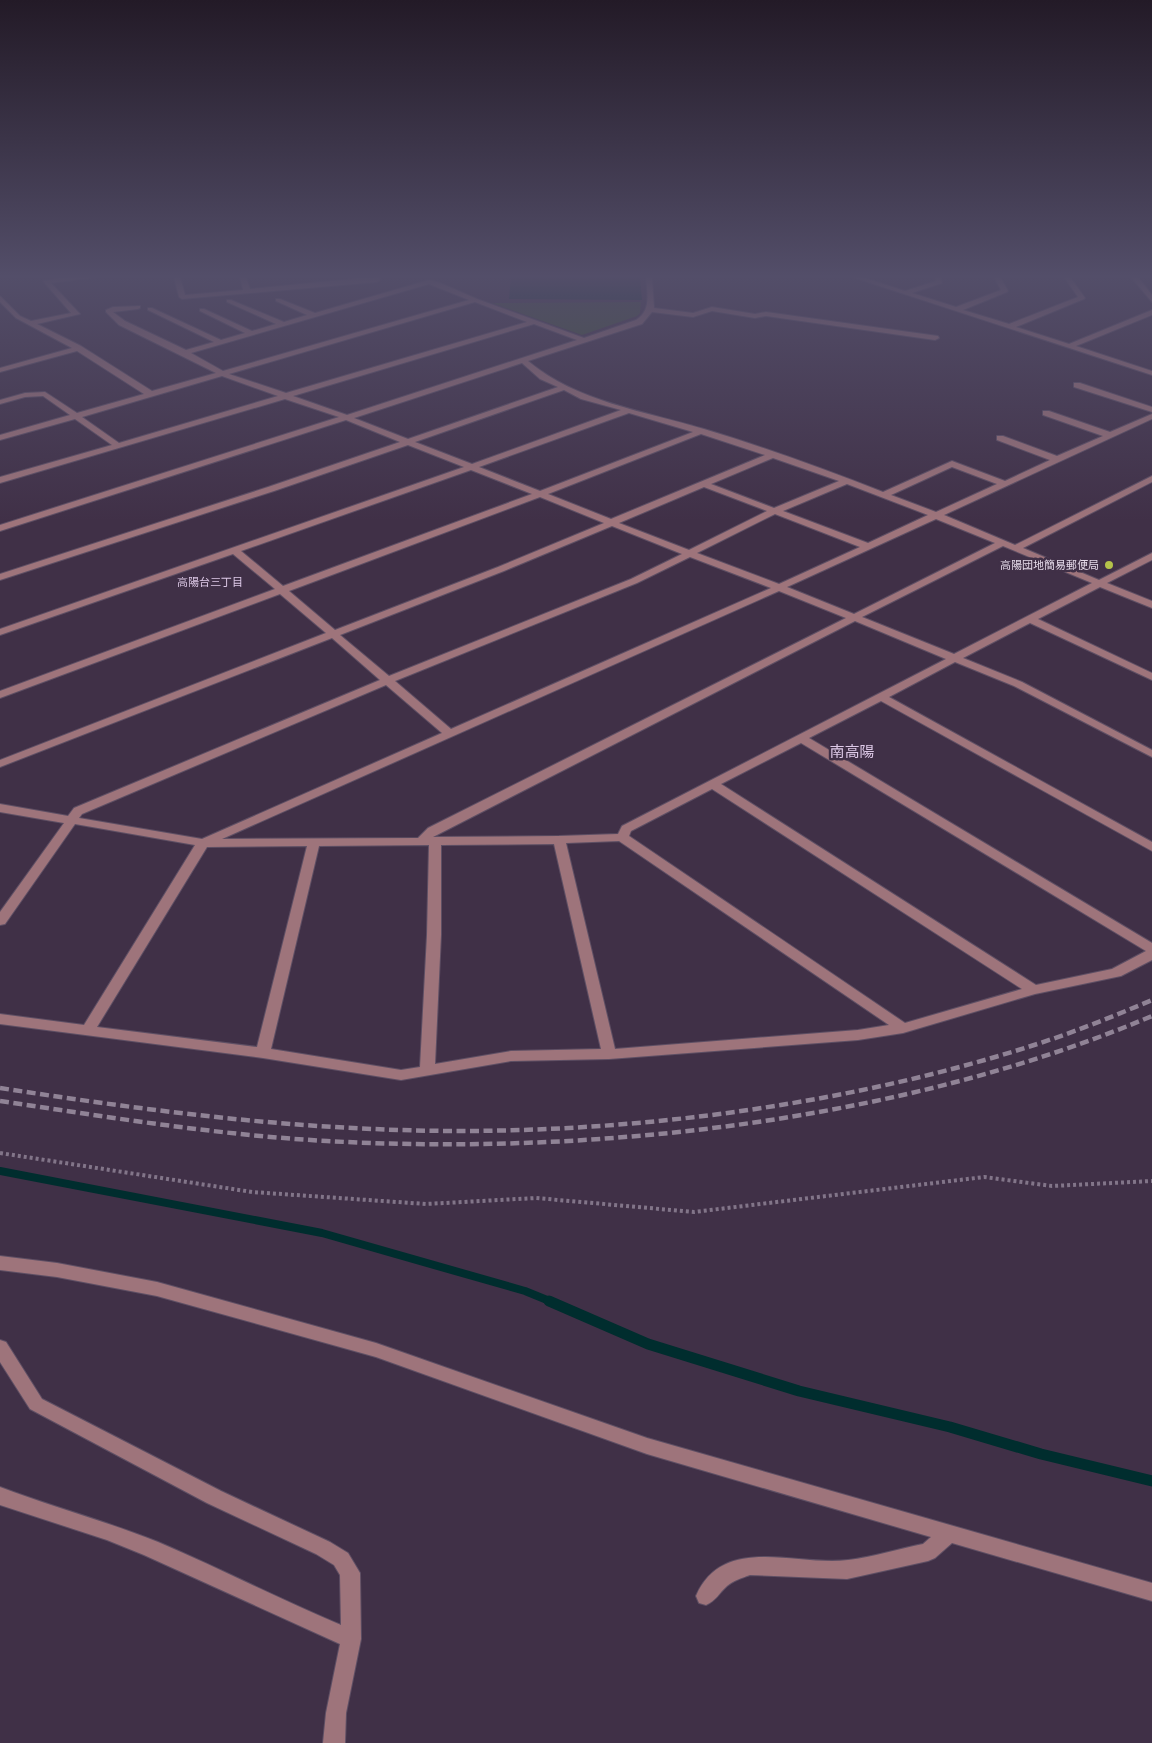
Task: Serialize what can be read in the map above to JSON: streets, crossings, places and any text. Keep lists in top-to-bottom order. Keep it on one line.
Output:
{"districts":["高陽台三丁目","南高陽"],"places":["高陽団地簡易郵便局"]}
